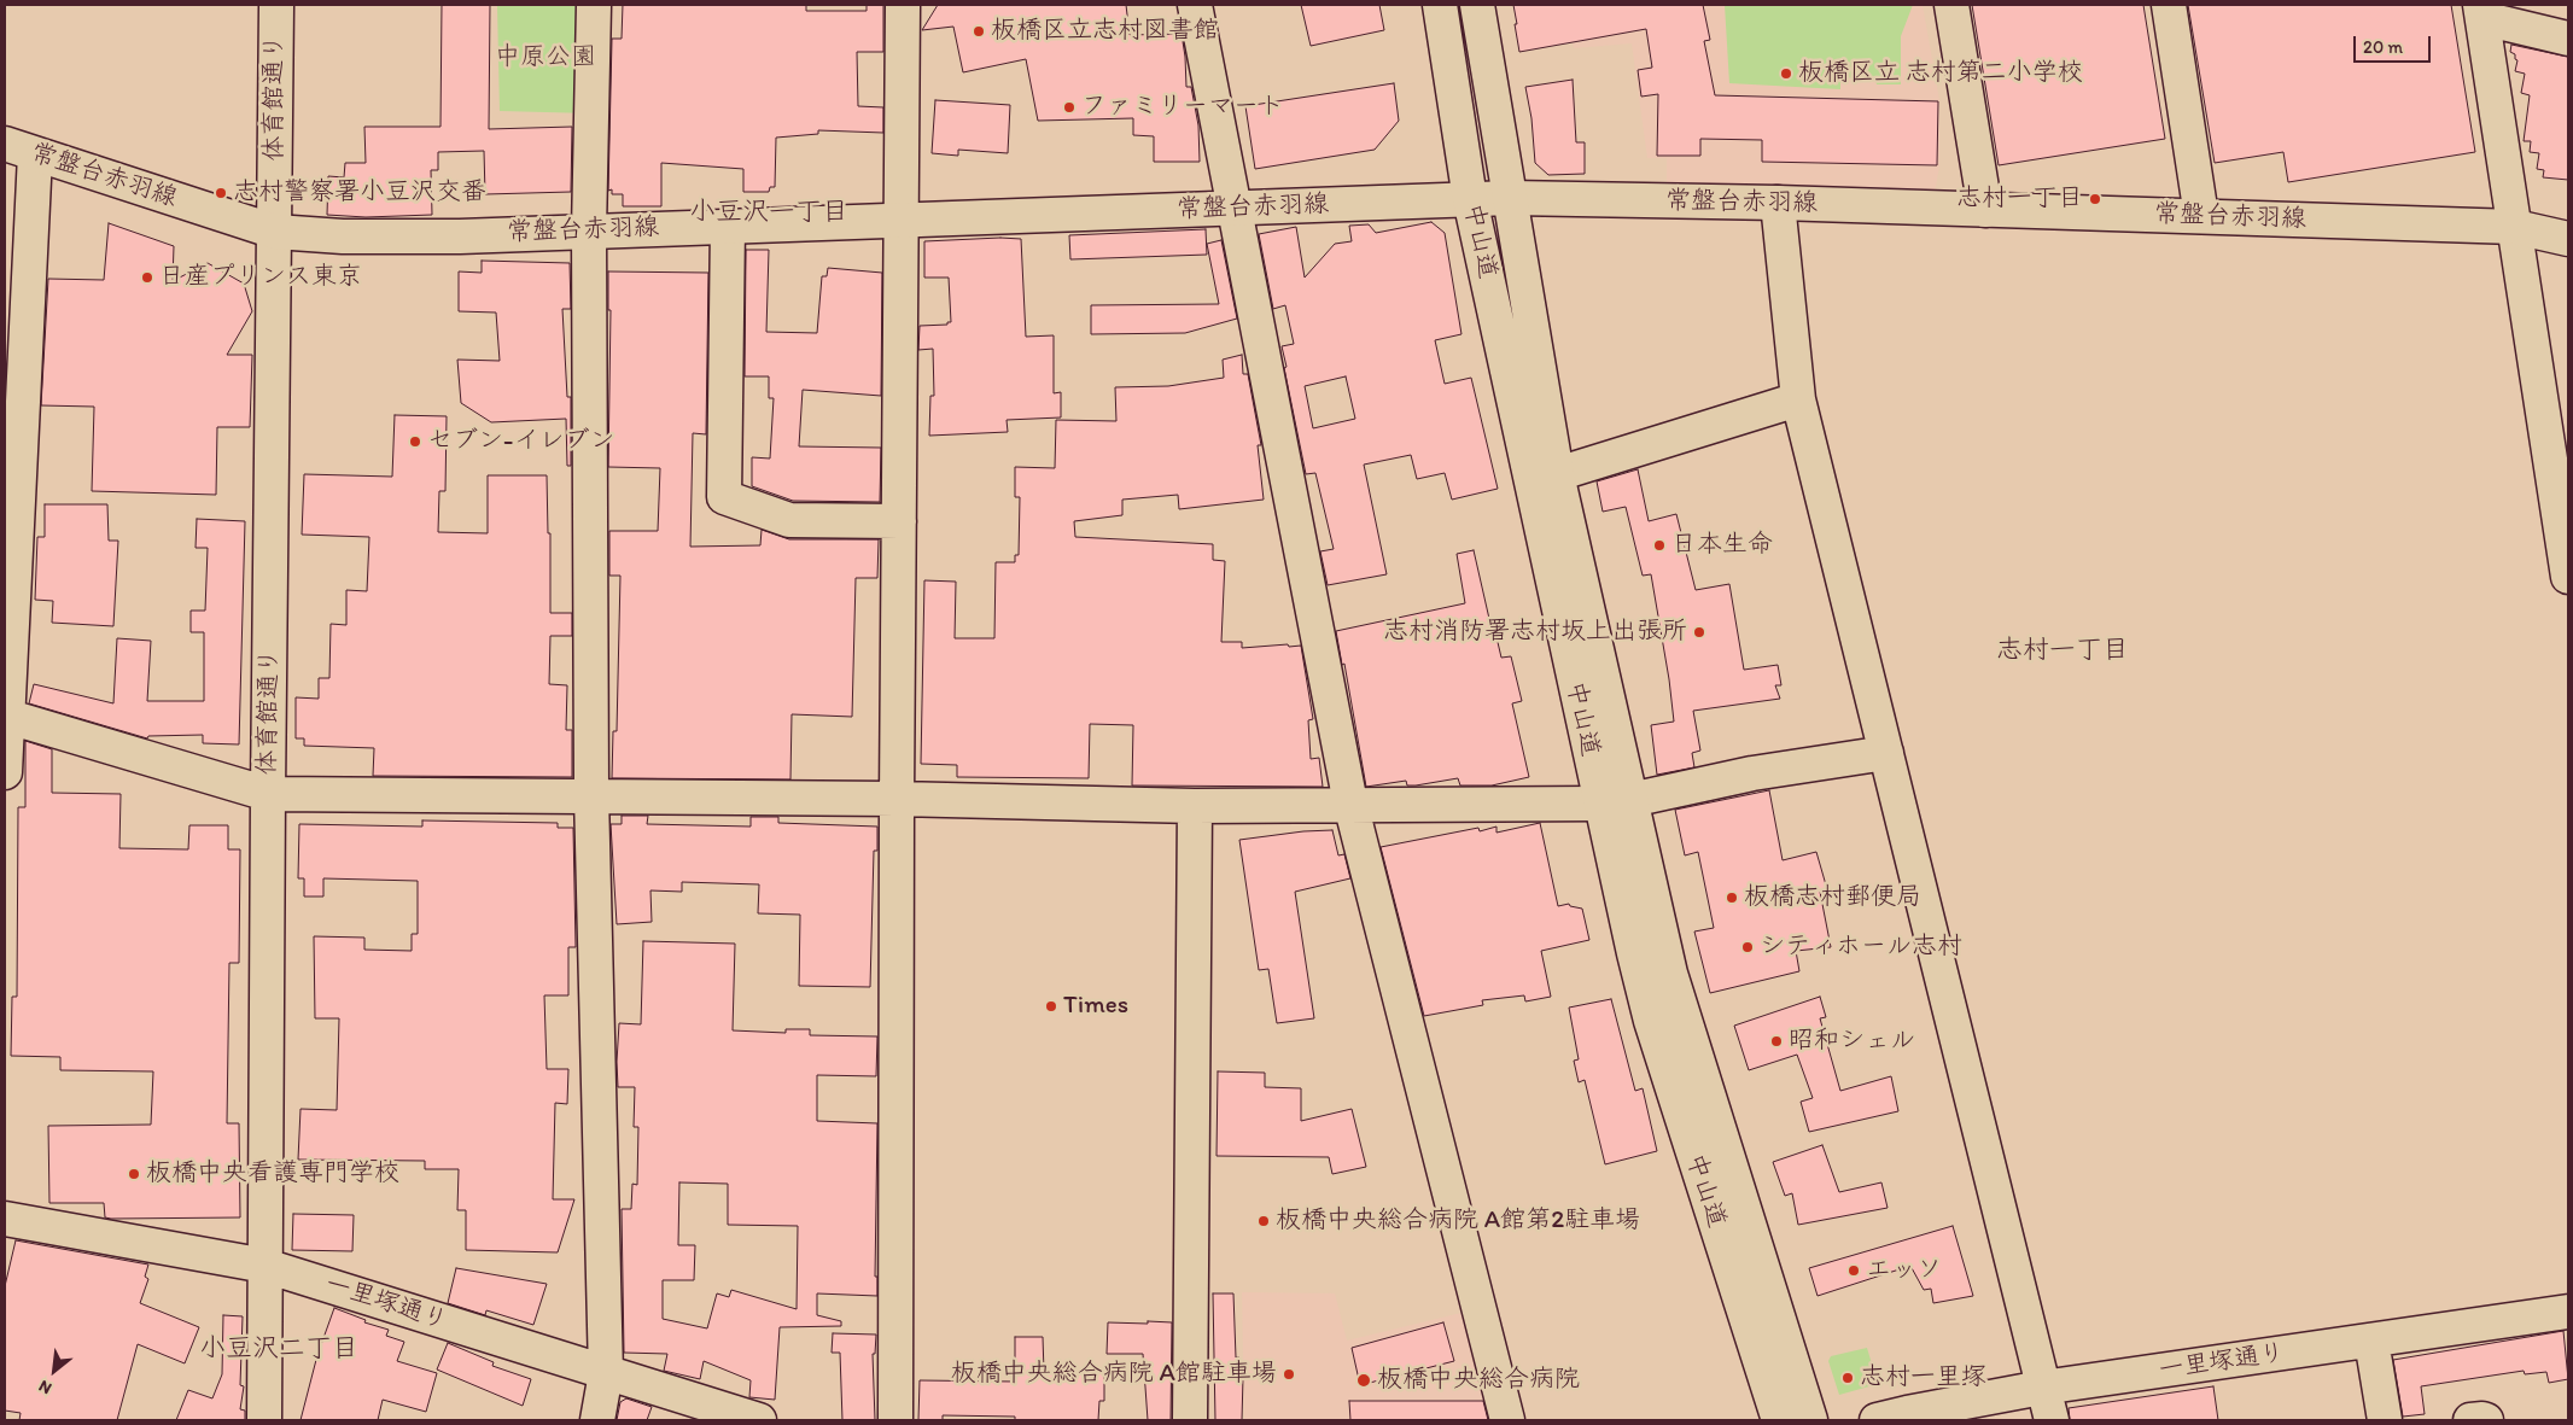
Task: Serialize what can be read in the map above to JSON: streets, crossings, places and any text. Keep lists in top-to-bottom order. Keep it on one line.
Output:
{"streets":{"main road":["体育館通り","常盤台赤羽線","中山道","一里塚通り"]},"crossings":[["体育館通り","常盤台赤羽線"],["体育館通り","一里塚通り"],["常盤台赤羽線","中山道"]],"districts":["小豆沢一丁目","志村一丁目","小豆沢二丁目"],"parks":["中原公園"],"places":["板橋区立志村図書館","板橋区立 志村第二小学校","ファミリーマート","志村警察署小豆沢交番","志村一丁目","日産プリンス東京","セブン-イレブン","日本生命","志村消防署志村坂上出張所","板橋志村郵便局","シティホール志村","Times","昭和シェル","板橋中央看護専門学校","板橋中央総合病院 A館第2駐車場","エッソ","板橋中央総合病院 A館駐車場","志村一里塚","板橋中央総合病院"],"scale_bar":"20 m","north":"bottom left"}
